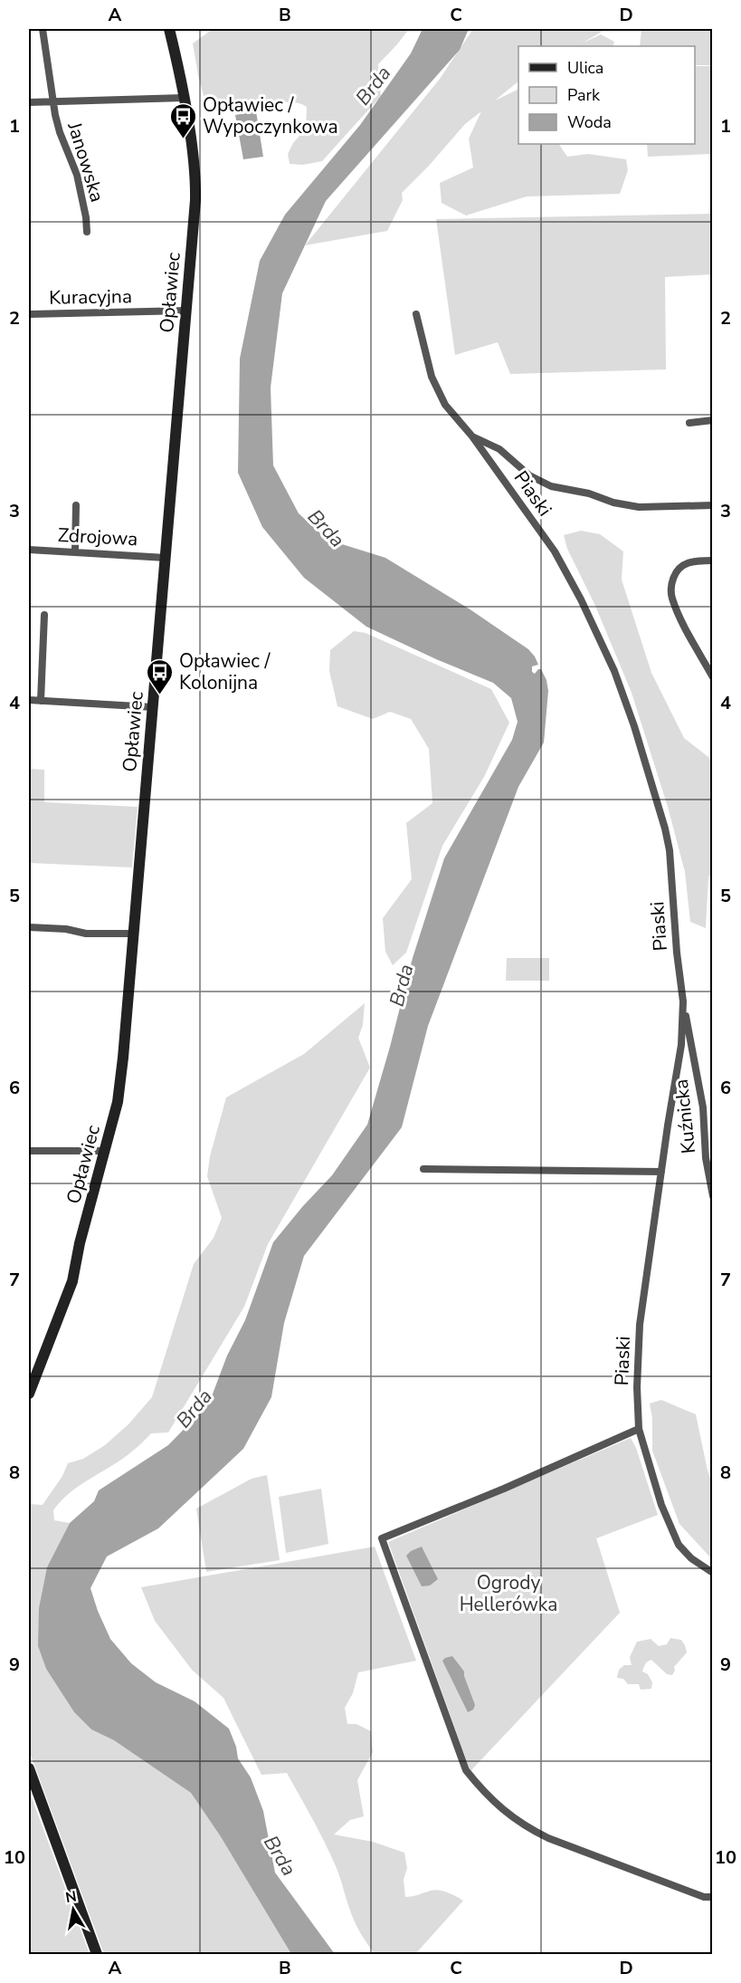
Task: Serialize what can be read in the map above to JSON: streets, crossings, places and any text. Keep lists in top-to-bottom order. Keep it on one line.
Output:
{"streets":{"street":["Janowska","Opławiec","Kuracyjna","Piaski","Zdrojowa","Kuźnicka"]},"crossings":[["Opławiec","Kuracyjna"],["Opławiec","Zdrojowa"],["Piaski","Kuźnicka"]],"water":["Brda"],"parks":["Ogrody Hellerówka"],"places":{"bus stop":["Opławiec / Wypoczynkowa","Opławiec / Kolonijna"]},"legend":["Ulica","Park","Woda"],"north":"top","grid":{"columns":["A","B","C","D"],"rows":["1","2","3","4","5","6","7","8","9","10"]}}
